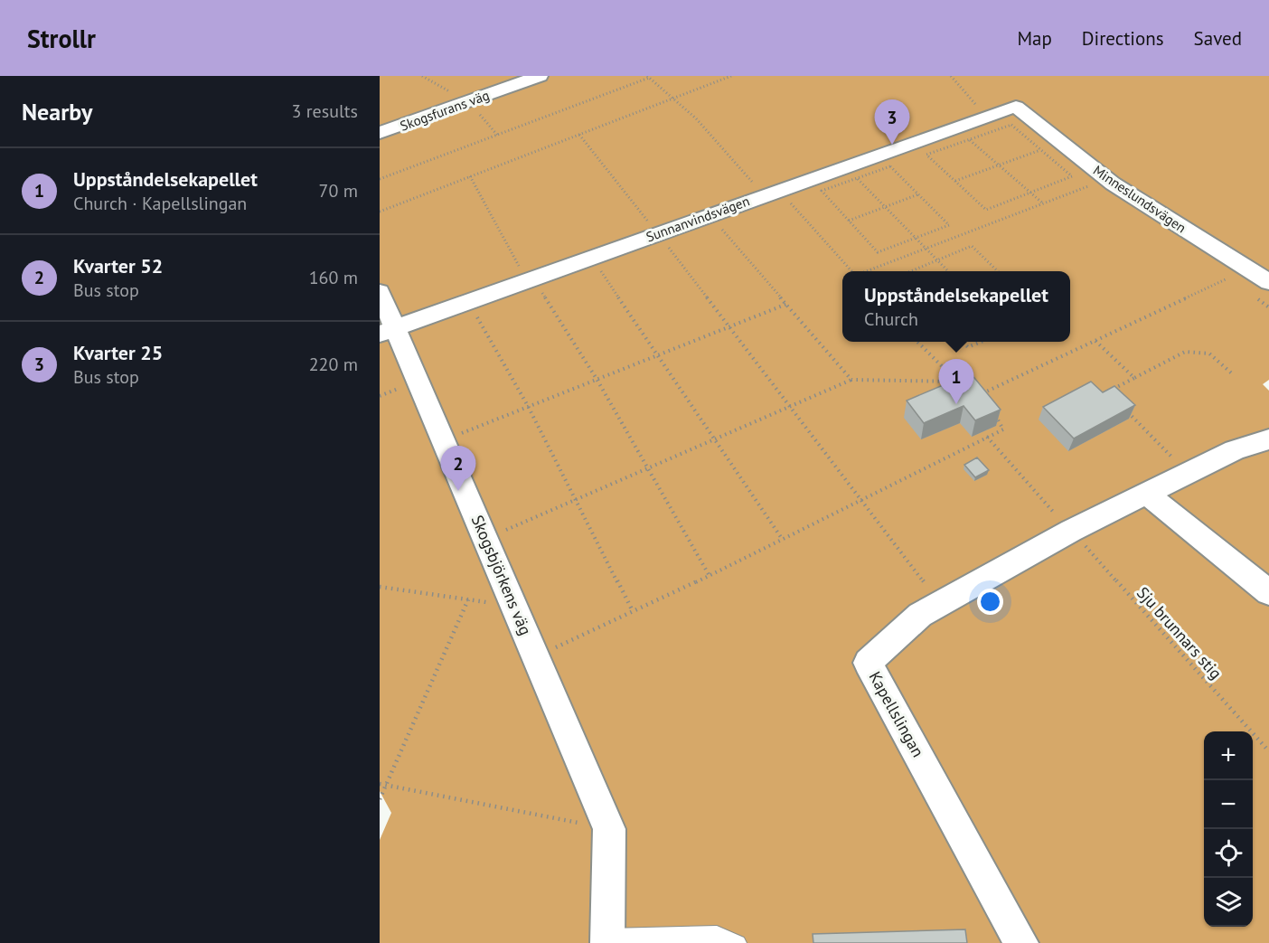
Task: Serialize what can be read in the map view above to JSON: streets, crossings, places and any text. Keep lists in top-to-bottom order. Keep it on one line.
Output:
{"streets":{"street":["Skogsfurans väg","Minneslundsvägen","Sunnanvindsvägen","Skogsbjörkens väg","Kapellslingan"],"path":["Sju brunnars stig"]},"crossings":[["Minneslundsvägen","Sunnanvindsvägen"],["Sunnanvindsvägen","Skogsbjörkens väg"],["Sju brunnars stig","Kapellslingan"]],"page":{"header":"Strollr","nav":["Map","Directions","Saved"],"heading":["Nearby","3 results"],"pins":["3","1","2"],"list":[{"mark":"1","name":"Uppståndelsekapellet","note":"Church · Kapellslingan","value":"70 m"},{"mark":"2","name":"Kvarter 52","note":"Bus stop","value":"160 m"},{"mark":"3","name":"Kvarter 25","note":"Bus stop","value":"220 m"}],"popup":["Uppståndelsekapellet","Church"],"map_buttons":["+","−"]}}
